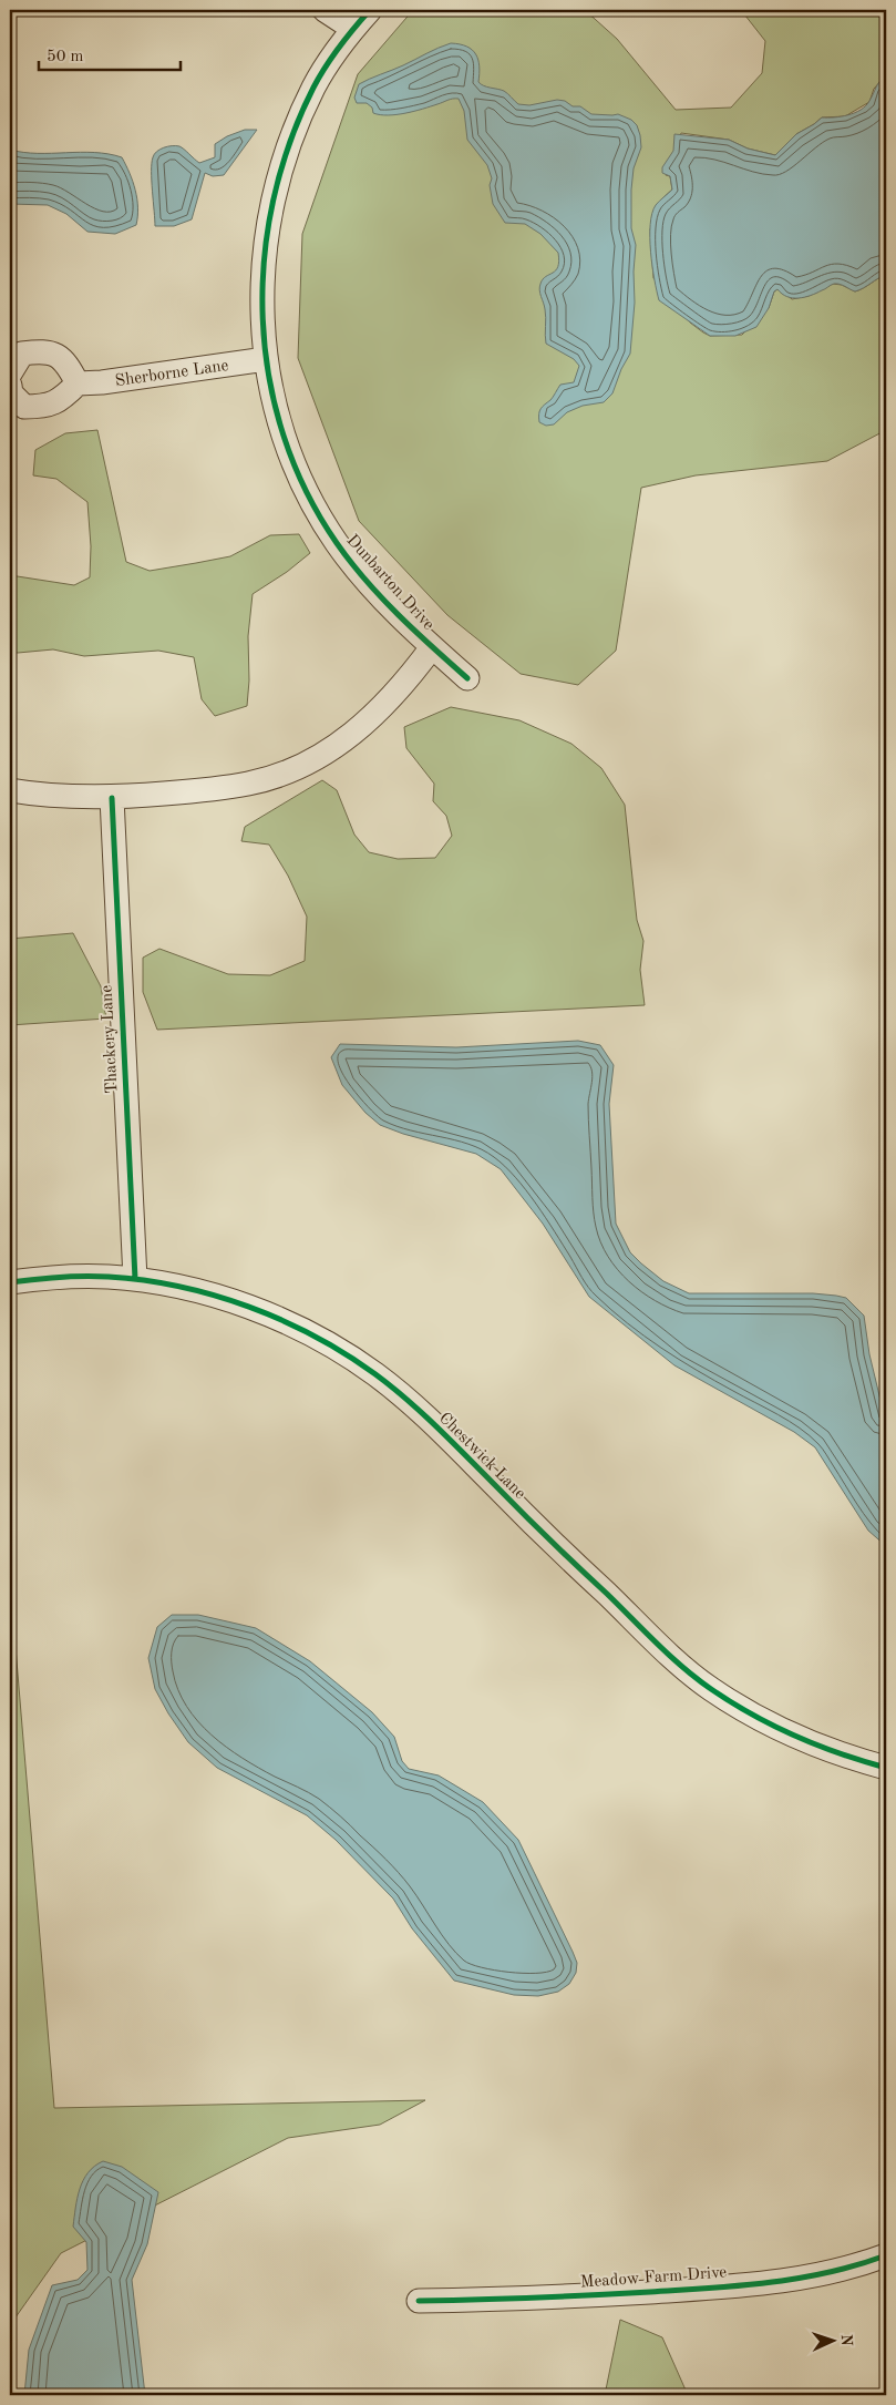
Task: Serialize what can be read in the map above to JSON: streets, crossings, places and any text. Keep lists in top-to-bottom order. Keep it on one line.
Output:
{"streets":{"street":["Sherborne Lane","Dunbarton Drive","Thackery Lane","Chestwick Lane","Meadow Farm Drive"]},"crossings":[["Sherborne Lane","Dunbarton Drive"],["Thackery Lane","Chestwick Lane"]],"scale_bar":"50 m","north":"right"}
